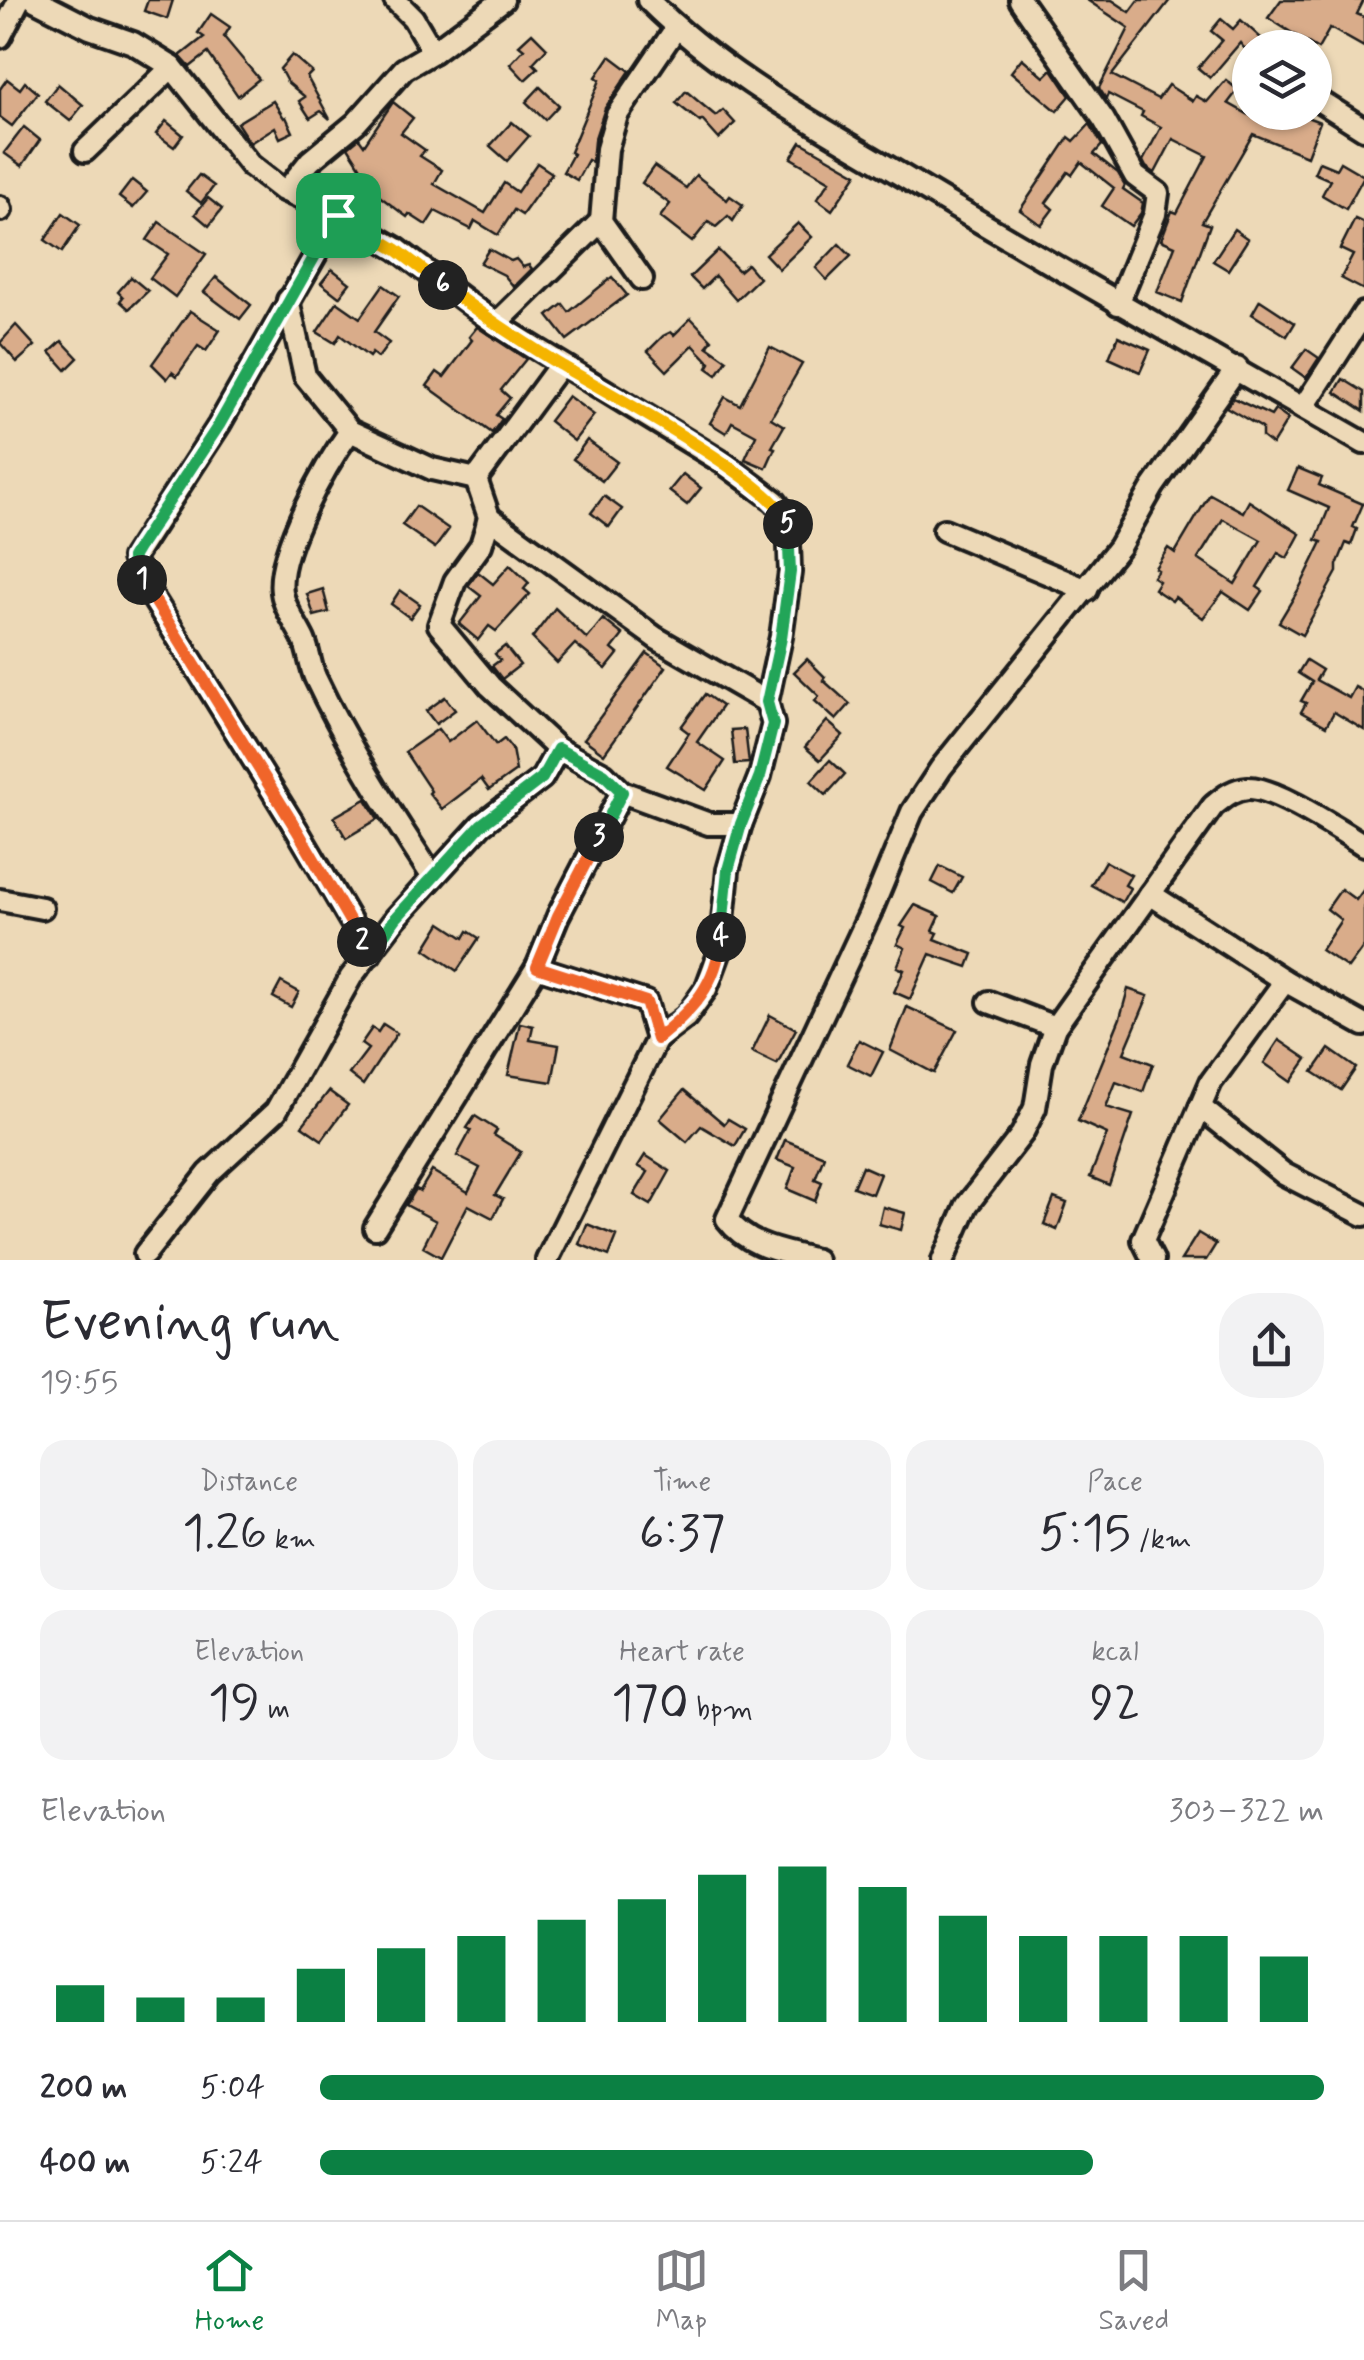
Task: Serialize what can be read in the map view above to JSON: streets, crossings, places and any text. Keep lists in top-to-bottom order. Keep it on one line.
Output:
{"page":{"pins":["6","5","1","3","4","2"],"heading":["Evening run","19:55"],"stats":[["Distance","1.26 km"],["Time","6:37"],["Pace","5:15 /km"],["Elevation","19 m"],["Heart rate","170 bpm"],["kcal","92"]],"chart":["Elevation","303–322 m"],"list":[{"name":"200 m","note":"5:04"},{"name":"400 m","note":"5:24"}],"tabs":["Home","Map","Saved"]}}
